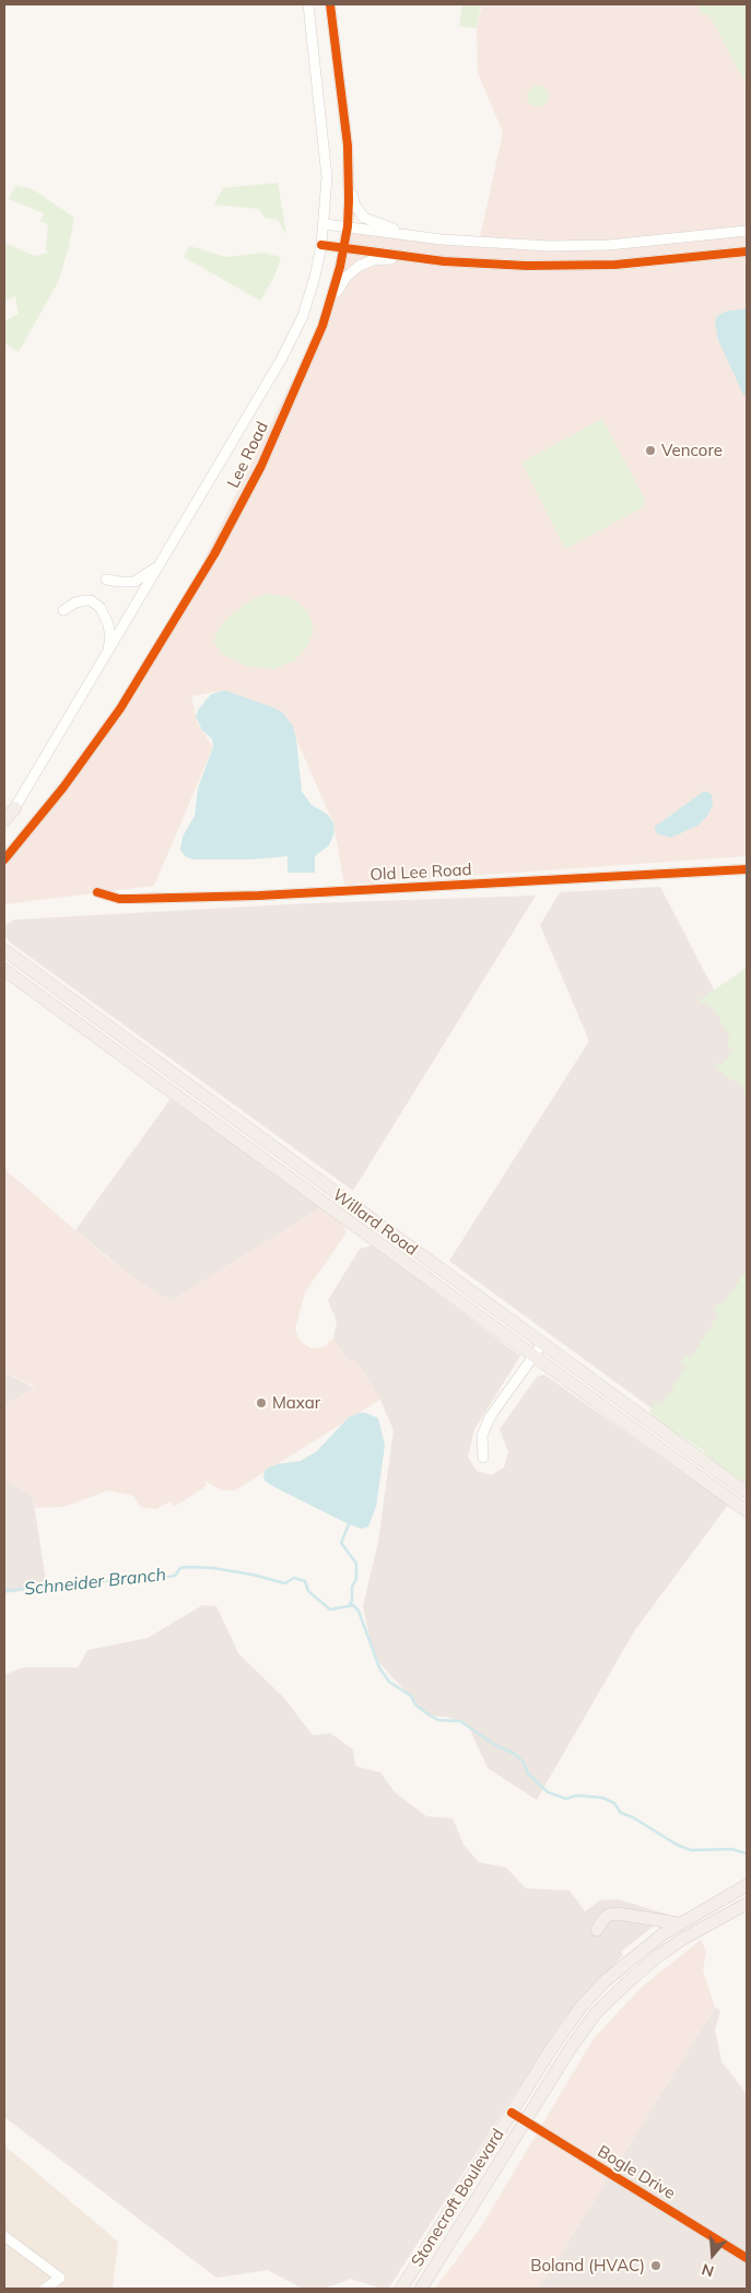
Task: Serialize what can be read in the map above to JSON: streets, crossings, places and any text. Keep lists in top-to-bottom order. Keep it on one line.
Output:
{"streets":{"main road":["Willard Road","Stonecroft Boulevard"],"street":["Lee Road","Old Lee Road","Bogle Drive"]},"crossings":[["Bogle Drive","Stonecroft Boulevard"]],"water":["Schneider Branch"],"places":["Vencore","Maxar","Boland (HVAC)"],"north":"bottom"}
